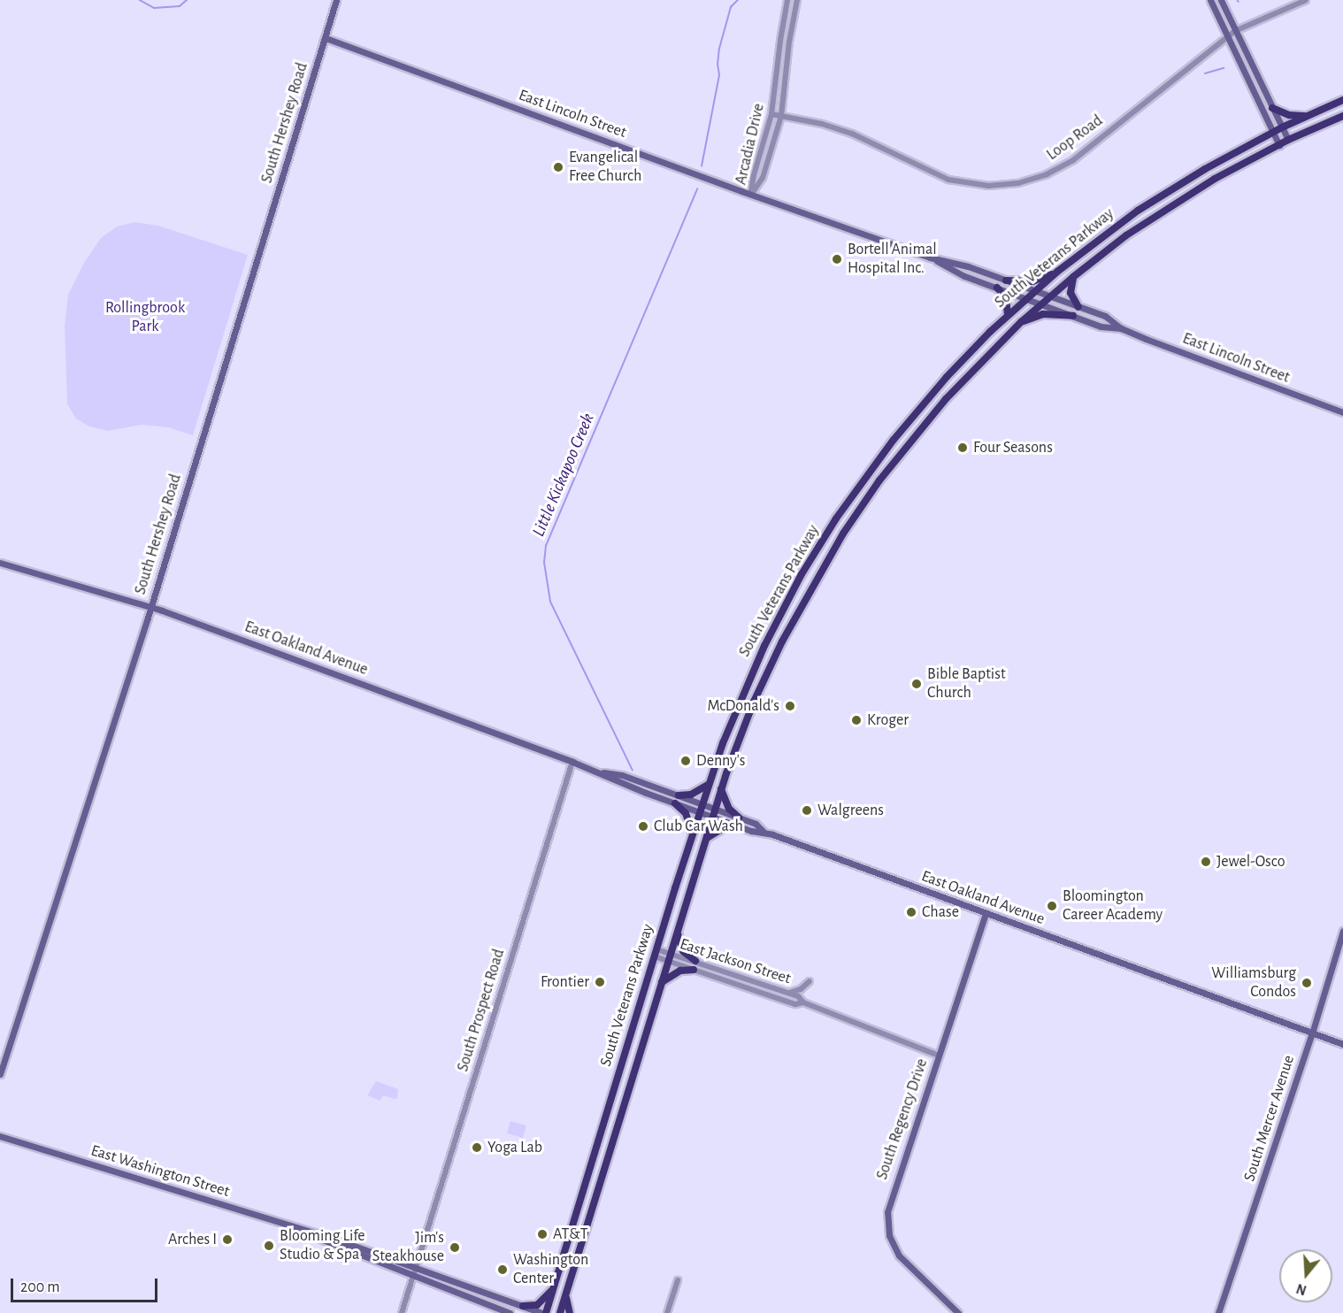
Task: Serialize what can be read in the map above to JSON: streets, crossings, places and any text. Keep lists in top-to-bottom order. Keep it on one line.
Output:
{"streets":{"highway":["South Veterans Parkway"],"main road":["East Lincoln Street","South Hershey Road","East Oakland Avenue","South Mercer Avenue","South Regency Drive","East Washington Street"],"street":["Loop Road","Arcadia Drive","East Jackson Street","South Prospect Road"]},"crossings":[["East Lincoln Street","South Hershey Road"],["East Lincoln Street","Arcadia Drive"],["East Lincoln Street","South Veterans Parkway"],["South Hershey Road","East Oakland Avenue"],["Loop Road","Arcadia Drive"],["South Veterans Parkway","East Oakland Avenue"],["South Veterans Parkway","East Jackson Street"],["South Veterans Parkway","East Washington Street"],["East Oakland Avenue","South Prospect Road"],["East Oakland Avenue","South Mercer Avenue"],["East Oakland Avenue","South Regency Drive"],["East Jackson Street","South Regency Drive"],["South Prospect Road","East Washington Street"]],"water":["Little Kickapoo Creek"],"parks":["Rollingbrook Park"],"places":["Evangelical Free Church","Bortell Animal Hospital Inc.","Four Seasons","Bible Baptist Church","McDonald's","Kroger","Denny's","Walgreens","Club Car Wash","Jewel-Osco","Bloomington Career Academy","Chase","Frontier","Williamsburg Condos","Yoga Lab","AT&T","Arches I","Blooming Life Studio & Spa","Jim's Steakhouse","Washington Center"],"scale_bar":"200 m","north":"bottom"}
